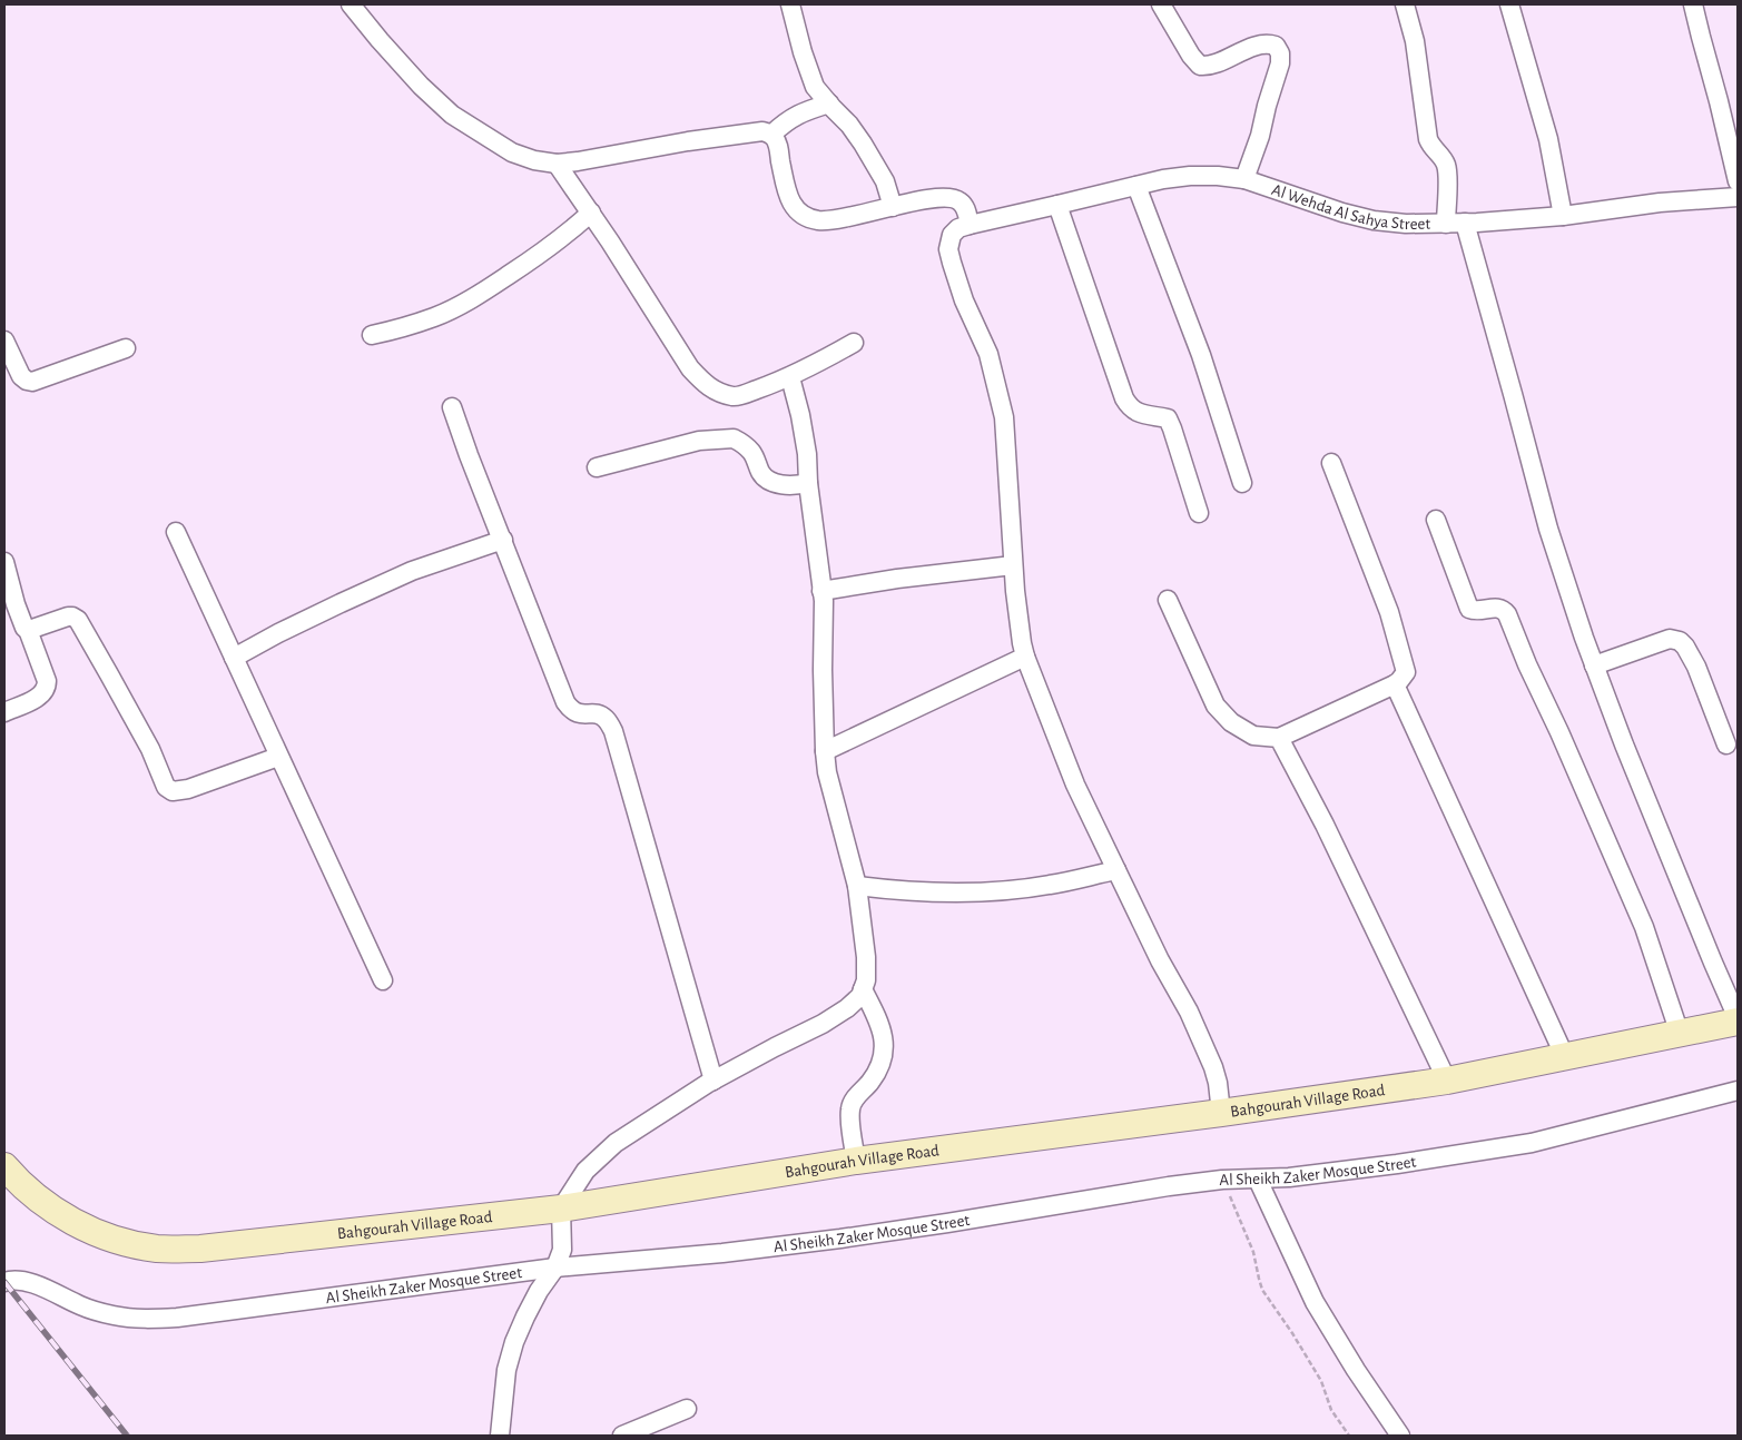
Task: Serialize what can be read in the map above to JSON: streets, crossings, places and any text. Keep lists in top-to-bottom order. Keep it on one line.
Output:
{"streets":{"street":["Al Wehda Al Sahya Street","Bahgourah Village Road","Al Sheikh Zaker Mosque Street"]}}
